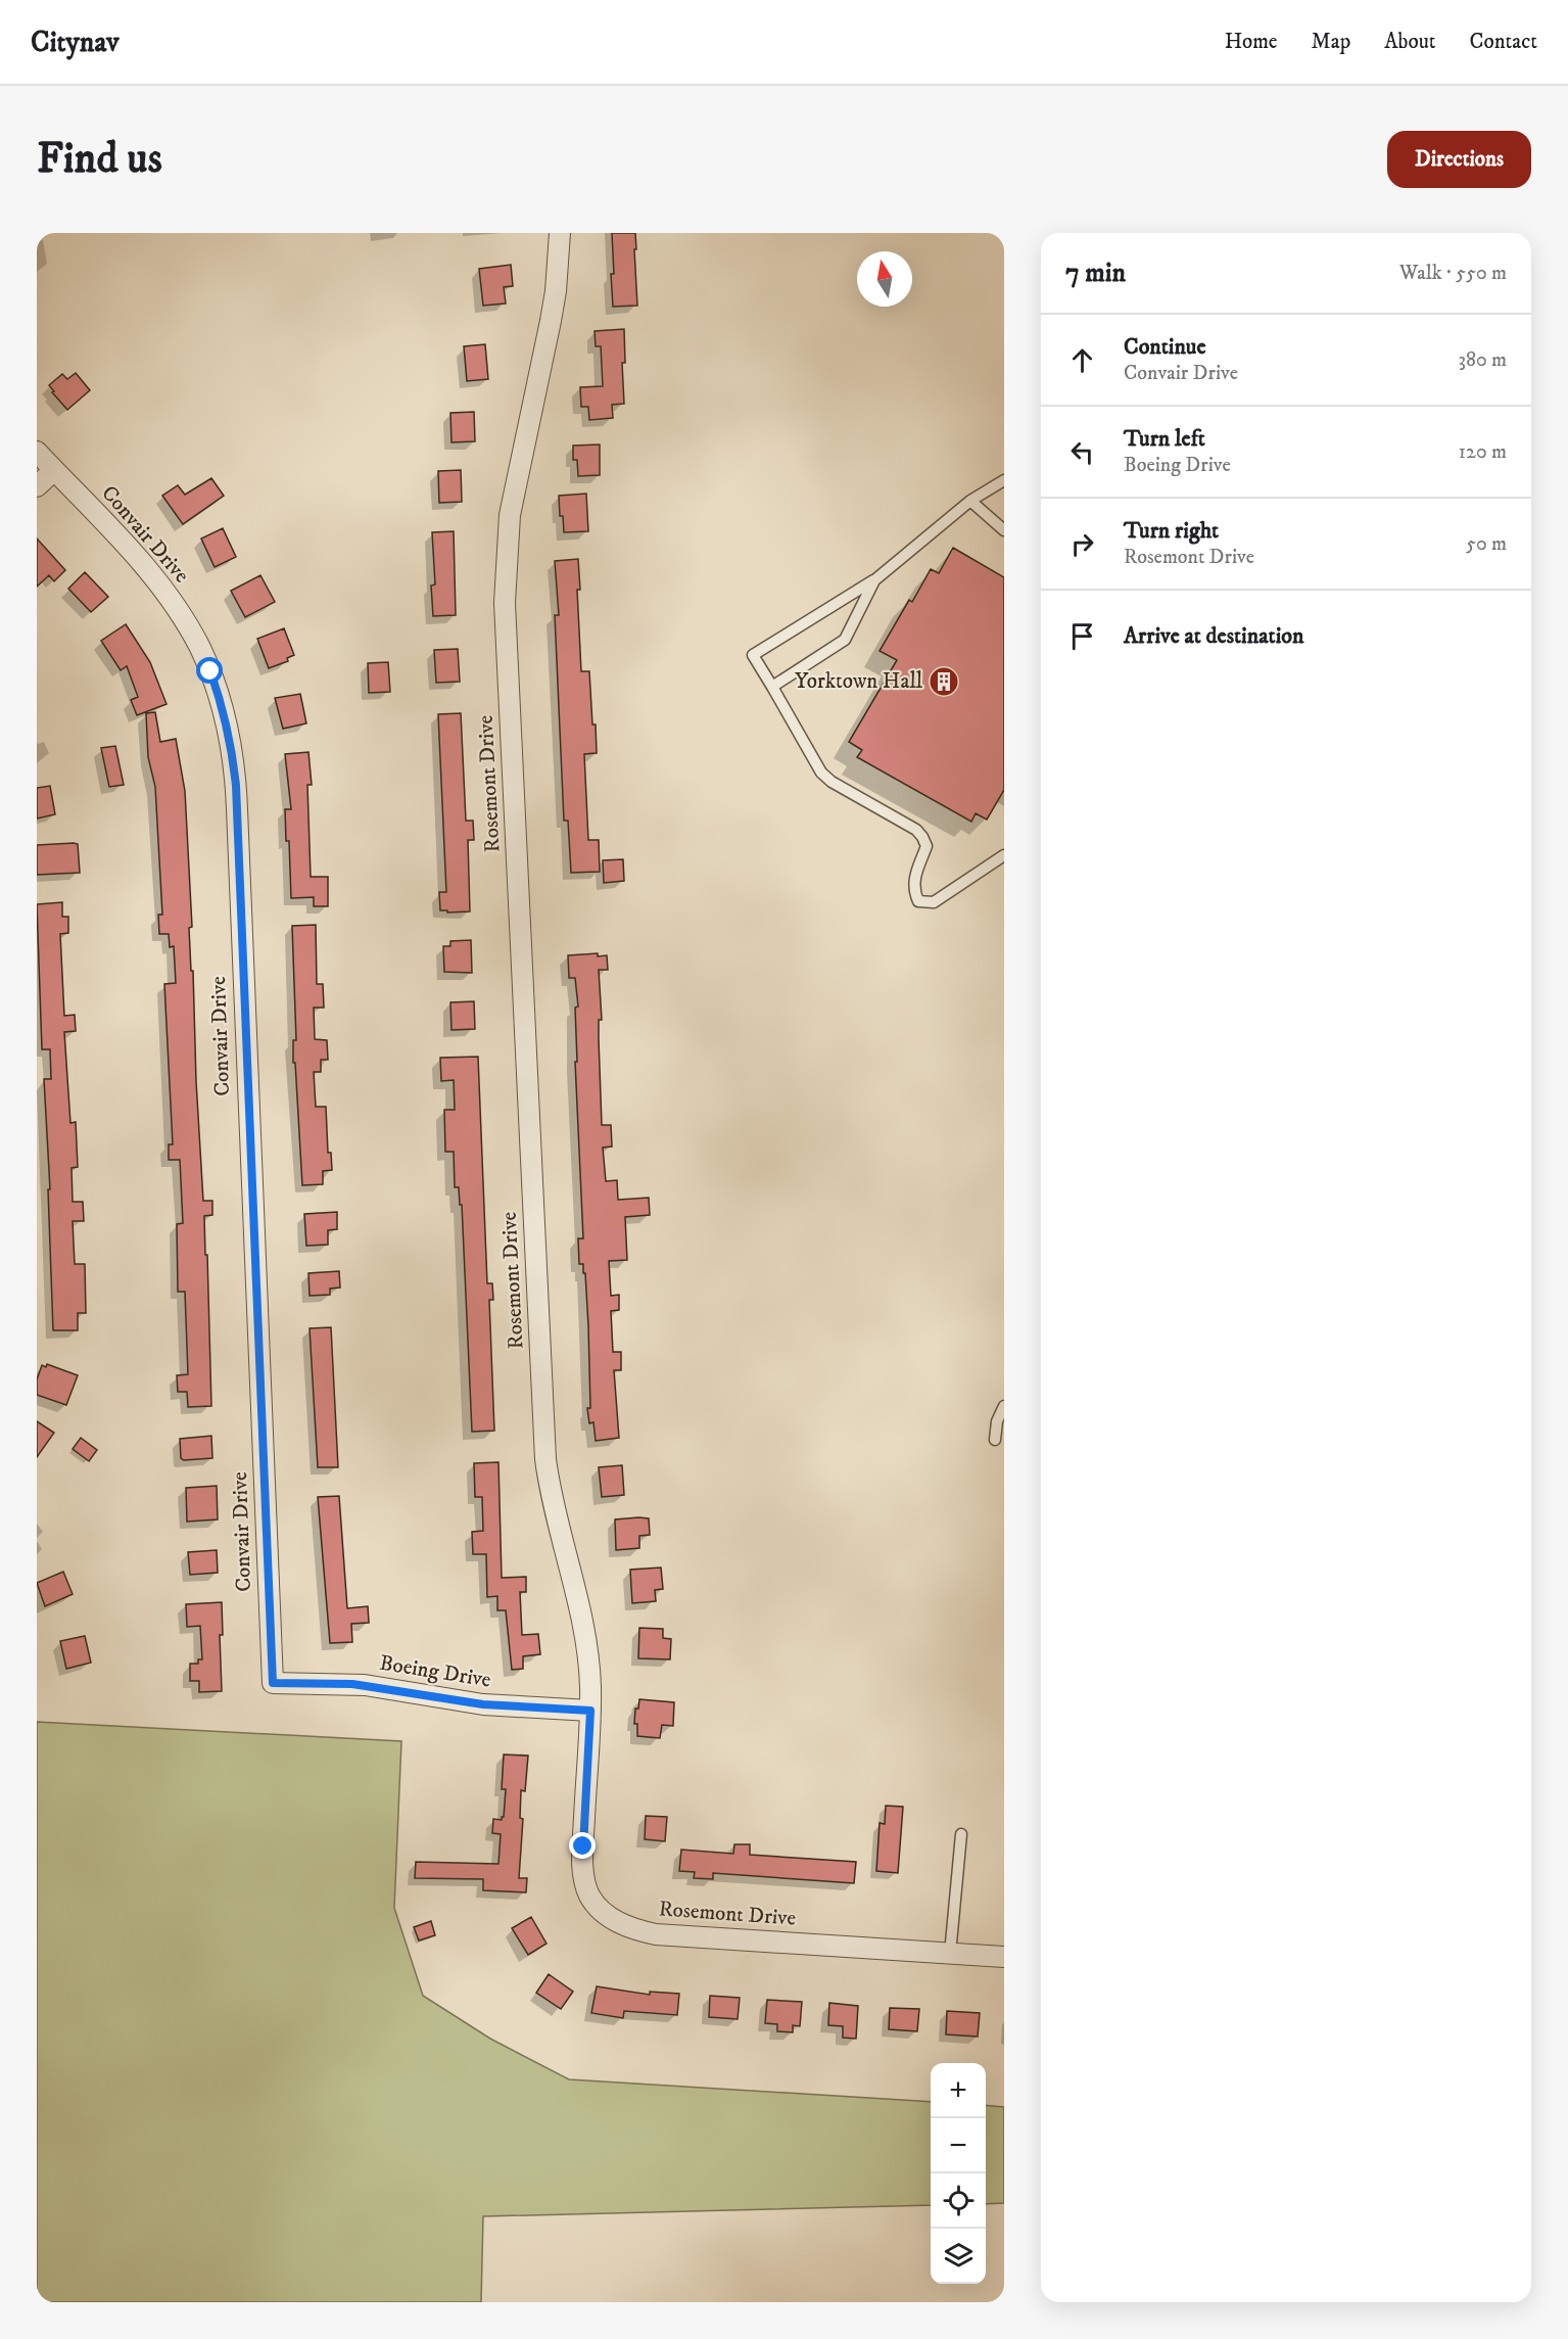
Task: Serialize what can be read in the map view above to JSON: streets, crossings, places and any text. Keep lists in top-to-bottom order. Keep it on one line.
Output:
{"streets":{"street":["Convair Drive","Rosemont Drive","Boeing Drive"]},"crossings":[["Convair Drive","Boeing Drive"],["Rosemont Drive","Boeing Drive"]],"places":{"building":["Yorktown Hall"]},"north":"top","page":{"header":"Citynav","nav":["Home","Map","About","Contact"],"buttons":"Directions","title":"Find us","heading":["7 min","Walk · 550 m"],"list":[["Continue","Convair Drive","380 m"],["Turn left","Boeing Drive","120 m"],["Turn right","Rosemont Drive","50 m"],"Arrive at destination"],"map_buttons":["+","−"]}}
